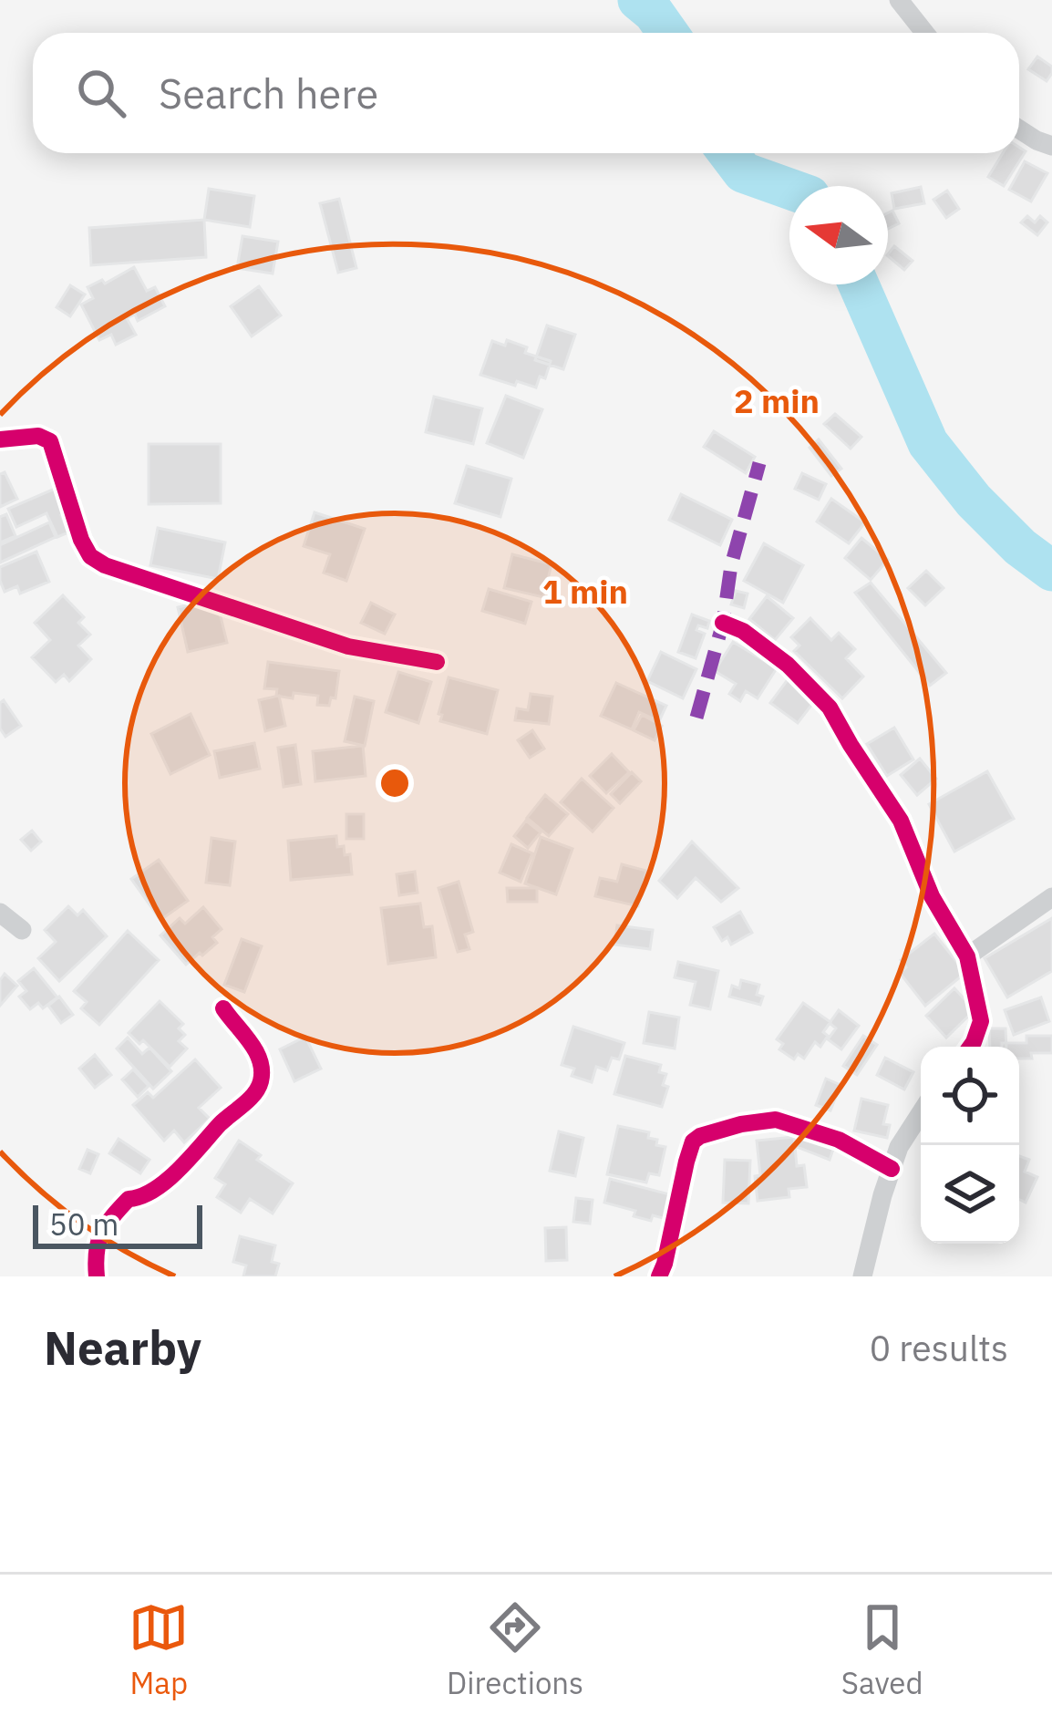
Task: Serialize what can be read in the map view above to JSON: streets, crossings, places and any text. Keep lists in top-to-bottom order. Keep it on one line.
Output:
{"scale_bar":"50 m","north":"left","page":{"search":"Search here","scale":"50 m","heading":["Nearby","0 results"],"nav":["Map","Directions","Saved"]},"rings":["2 min","1 min"]}
